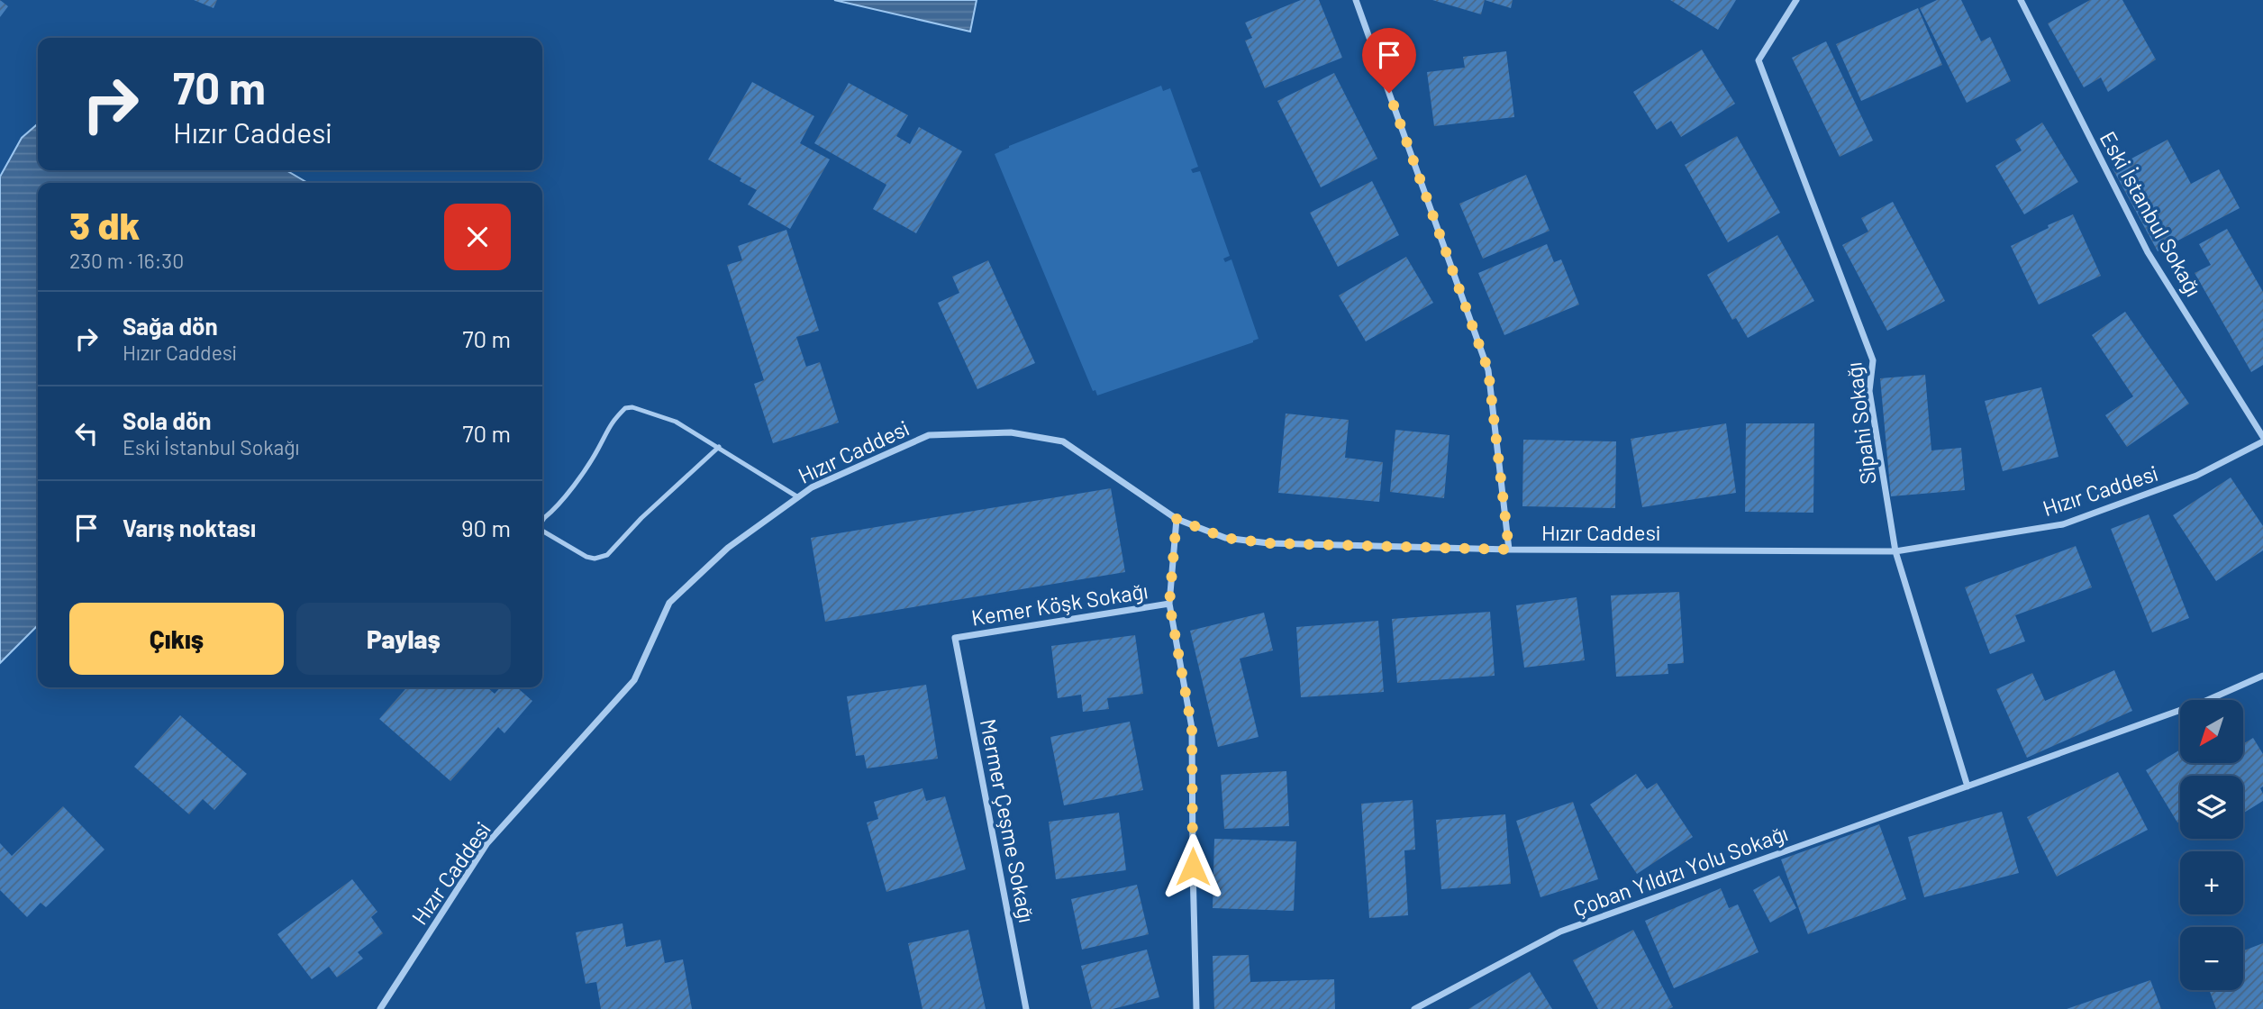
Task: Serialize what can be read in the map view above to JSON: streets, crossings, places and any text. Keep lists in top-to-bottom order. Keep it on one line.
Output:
{"streets":{"street":["Eski İstanbul Sokağı","Sipahi Sokağı","Hızır Caddesi","Kemer Köşk Sokağı","Mermer Çeşme Sokağı","Çoban Yıldızı Yolu Sokağı"]},"crossings":[["Eski İstanbul Sokağı","Hızır Caddesi"],["Sipahi Sokağı","Hızır Caddesi"],["Sipahi Sokağı","Çoban Yıldızı Yolu Sokağı"],["Kemer Köşk Sokağı","Mermer Çeşme Sokağı"]],"north":"bottom left","page":{"turn":["70 m","Hızır Caddesi"],"heading":["3 dk","230 m · 16:30"],"list":[{"name":"Sağa dön","note":"Hızır Caddesi","value":"70 m"},{"name":"Sola dön","note":"Eski İstanbul Sokağı","value":"70 m"},{"name":"Varış noktası","value":"90 m"}],"buttons":["Çıkış","Paylaş"],"map_buttons":["+","−"]}}
